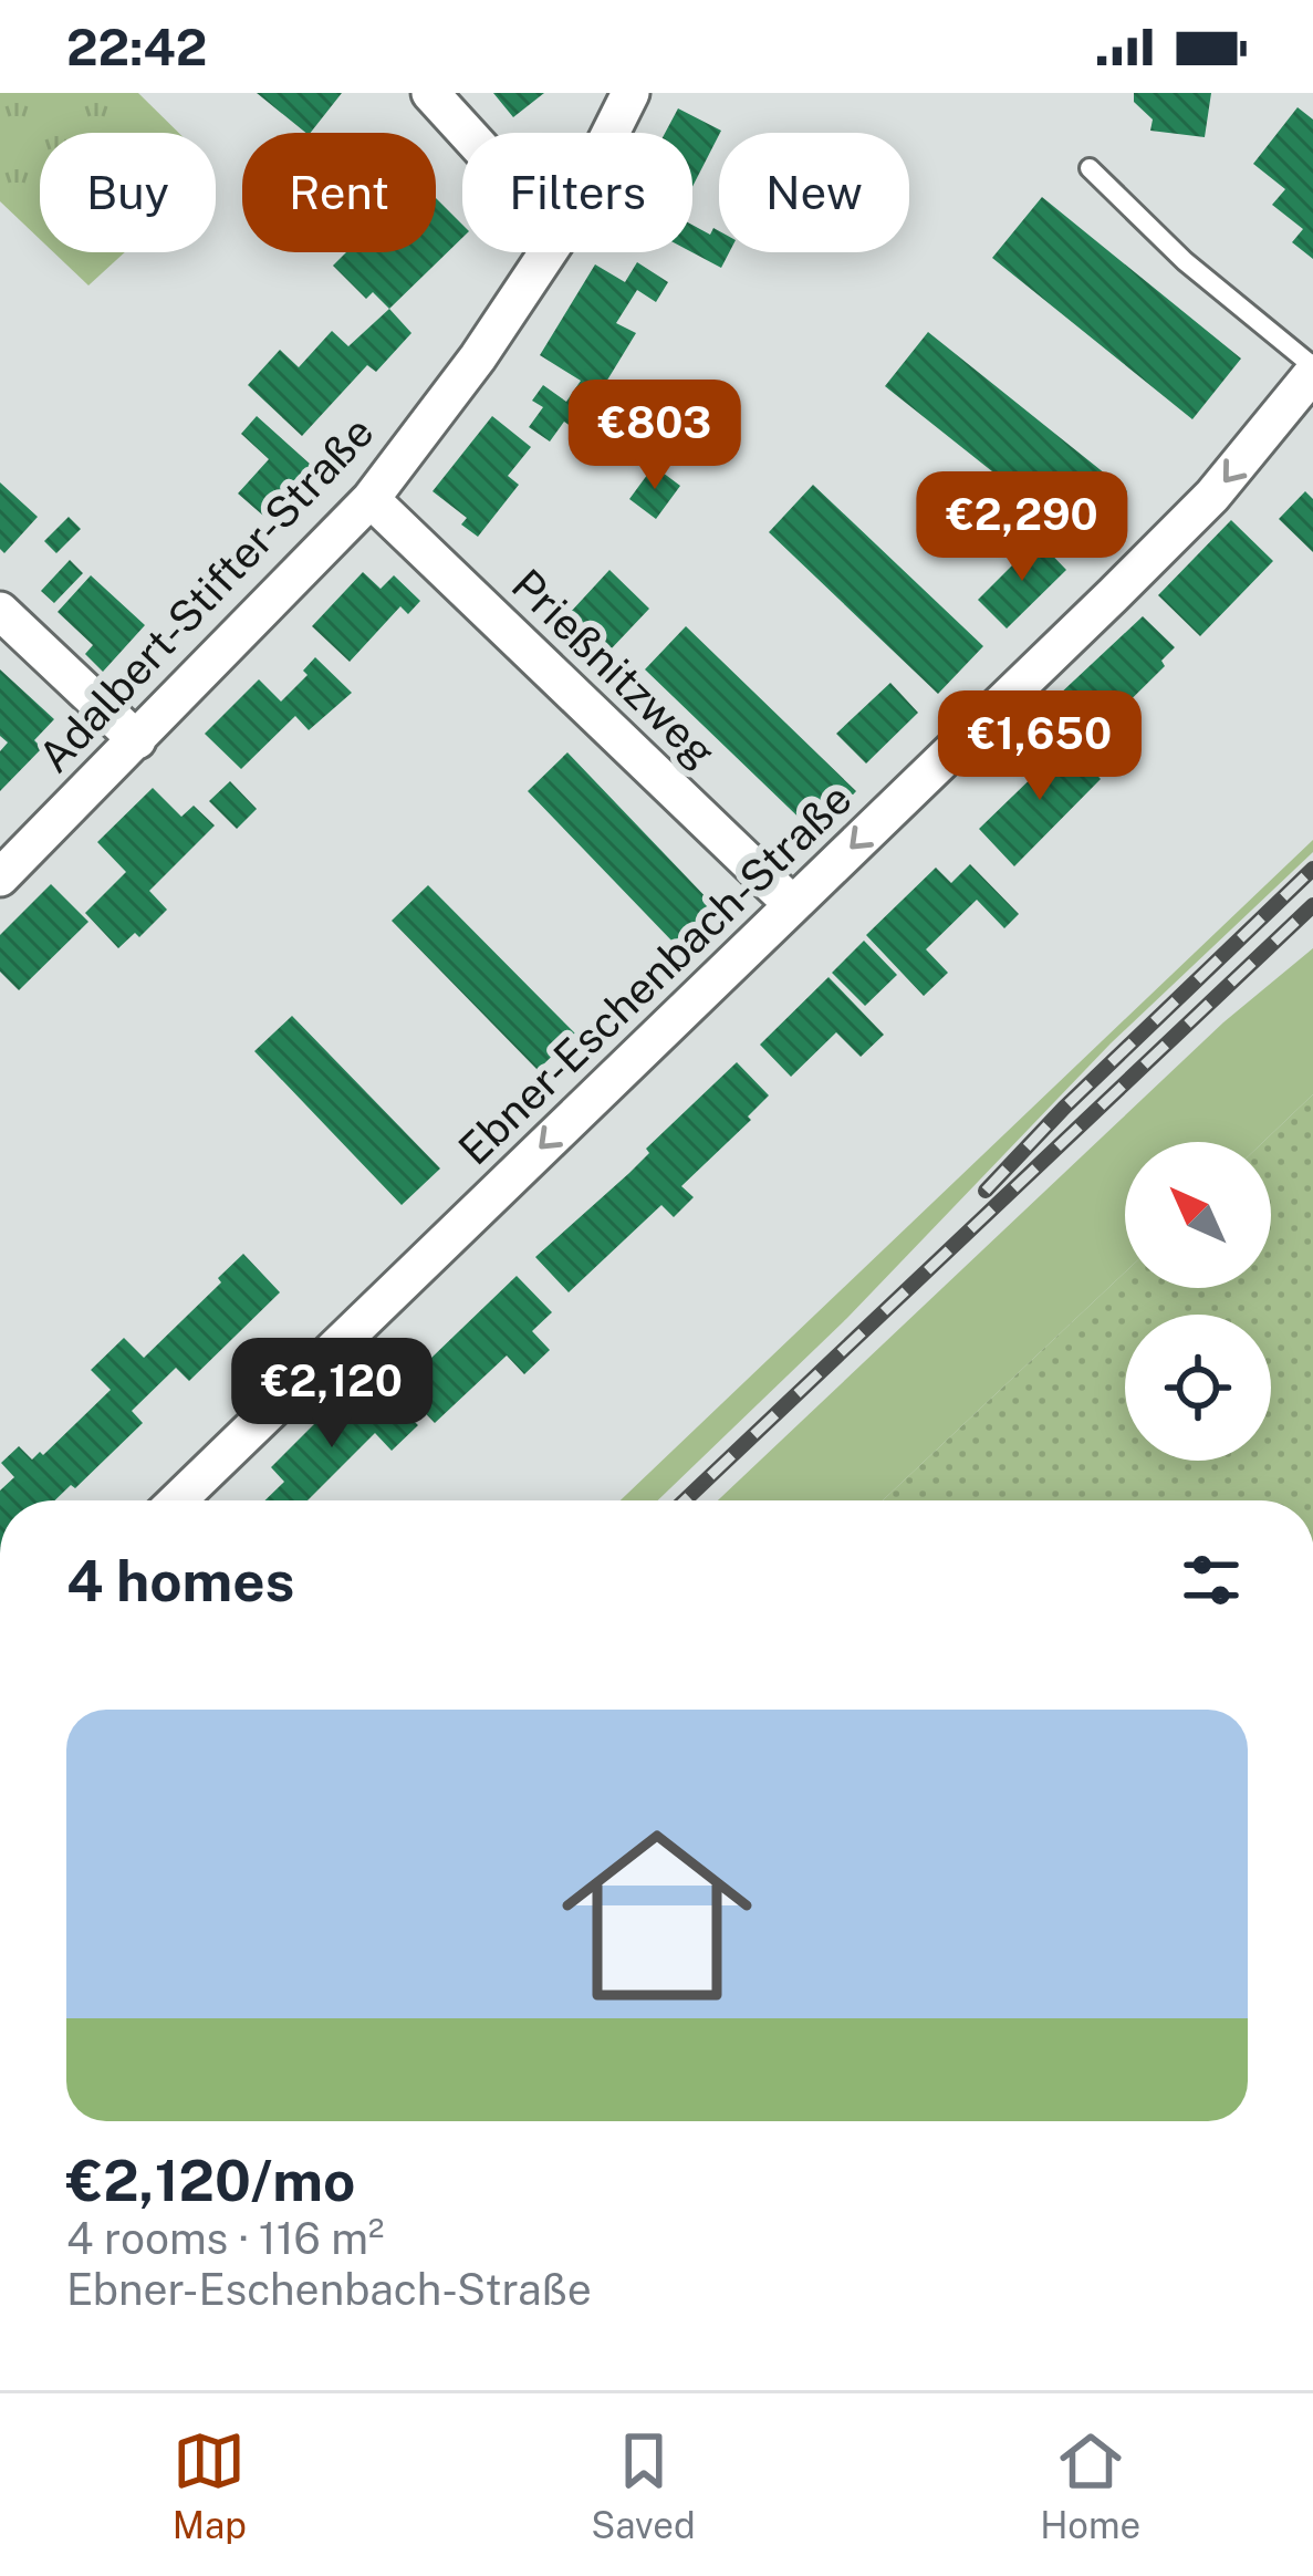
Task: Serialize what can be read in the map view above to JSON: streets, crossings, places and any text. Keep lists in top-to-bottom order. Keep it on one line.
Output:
{"streets":{"street":["Adalbert-Stifter-Straße","Prießnitzweg","Ebner-Eschenbach-Straße"]},"crossings":[["Adalbert-Stifter-Straße","Prießnitzweg"],["Prießnitzweg","Ebner-Eschenbach-Straße"]],"one_way":["Ebner-Eschenbach-Straße"],"north":"top left","page":{"status":"22:42","chip":["Buy","Rent","Filters","New"],"price":["€803","€2,290","€1,650","€2,120"],"heading":"4 homes","list":[{"name":"€2,120/mo","note":"4 rooms · 116 m² · Ebner-Eschenbach-Straße"}],"tabs":["Map","Saved","Home"]}}
